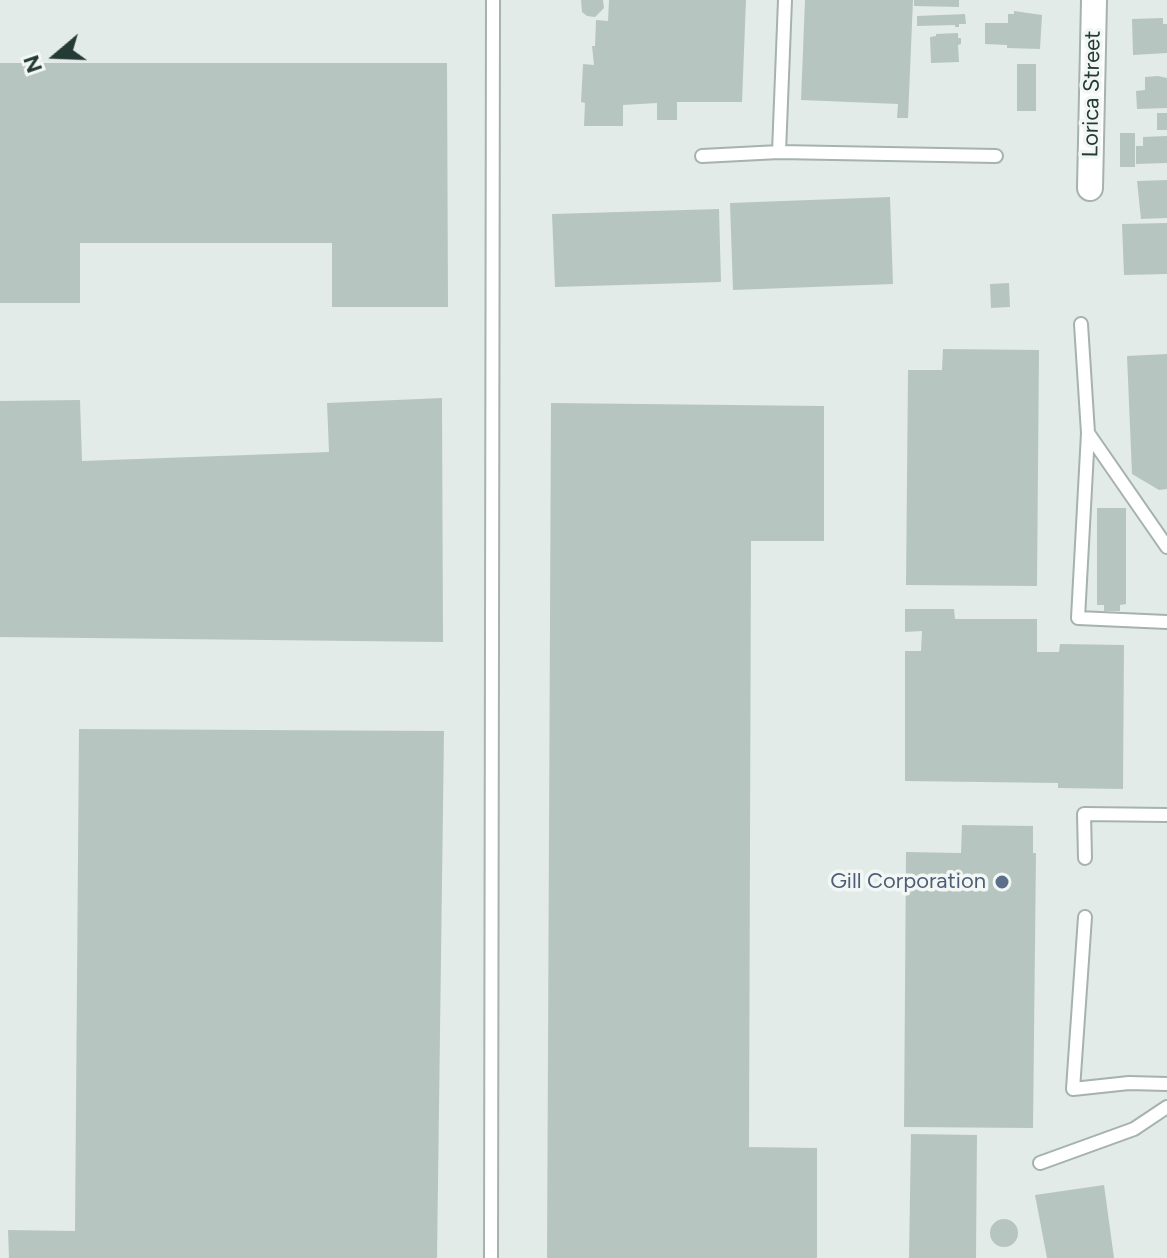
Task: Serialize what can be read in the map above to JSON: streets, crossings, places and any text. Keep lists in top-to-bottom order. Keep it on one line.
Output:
{"streets":{"street":["Lorica Street"]},"places":["Gill Corporation"],"north":"left"}
